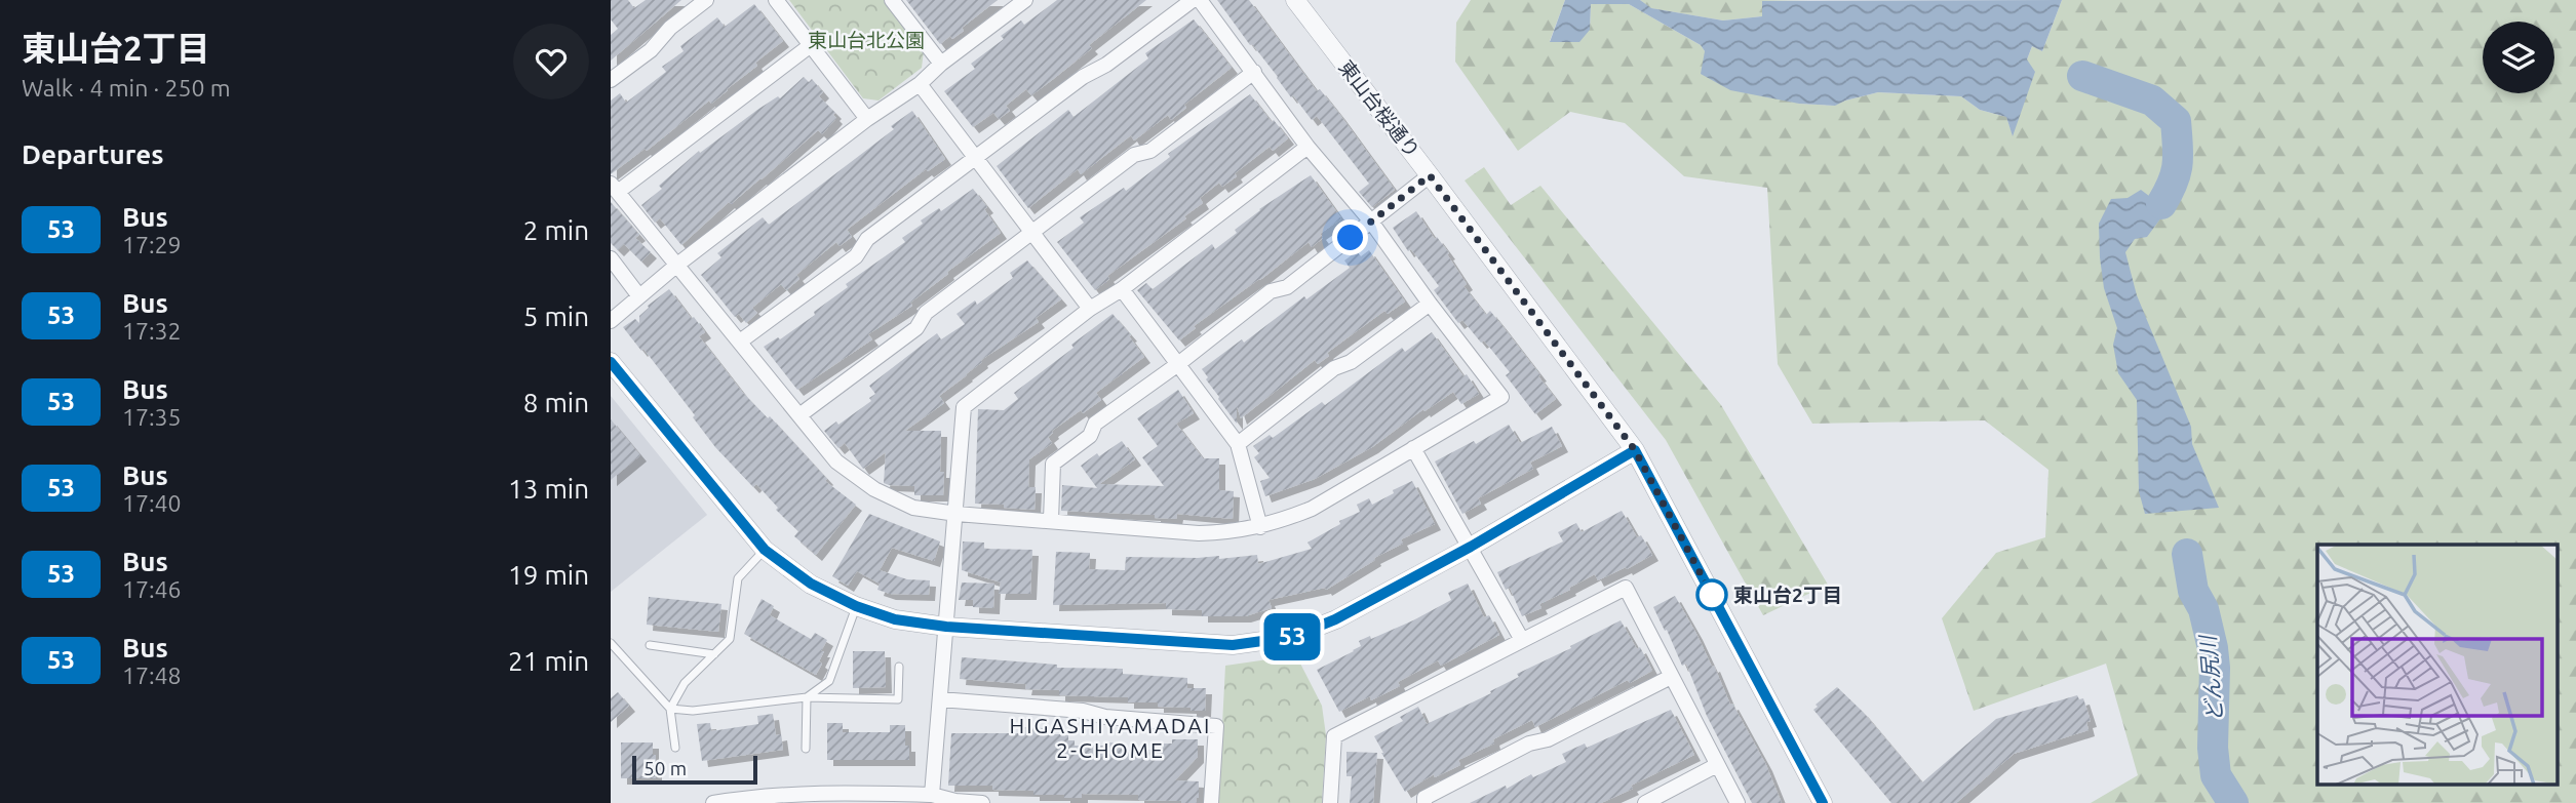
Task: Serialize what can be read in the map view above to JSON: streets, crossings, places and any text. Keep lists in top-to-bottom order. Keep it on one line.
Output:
{"streets":{"street":["東山台桜通り"]},"districts":["HIGASHIYAMADAI 2-CHOME"],"water":["どん尻川"],"parks":["東山台北公園"],"places":["東山台2丁目"],"lines":["bus line 53"],"scale_bar":"50 m","page":{"heading":[["東山台2丁目","Walk · 4 min · 250 m"],"Departures"],"on_map":"53","list":[{"mark":"53","name":"Bus","note":"17:29","value":"2 min"},{"mark":"53","name":"Bus","note":"17:32","value":"5 min"},{"mark":"53","name":"Bus","note":"17:35","value":"8 min"},{"mark":"53","name":"Bus","note":"17:40","value":"13 min"},{"mark":"53","name":"Bus","note":"17:46","value":"19 min"},{"mark":"53","name":"Bus","note":"17:48","value":"21 min"}],"scale":"50 m"}}
